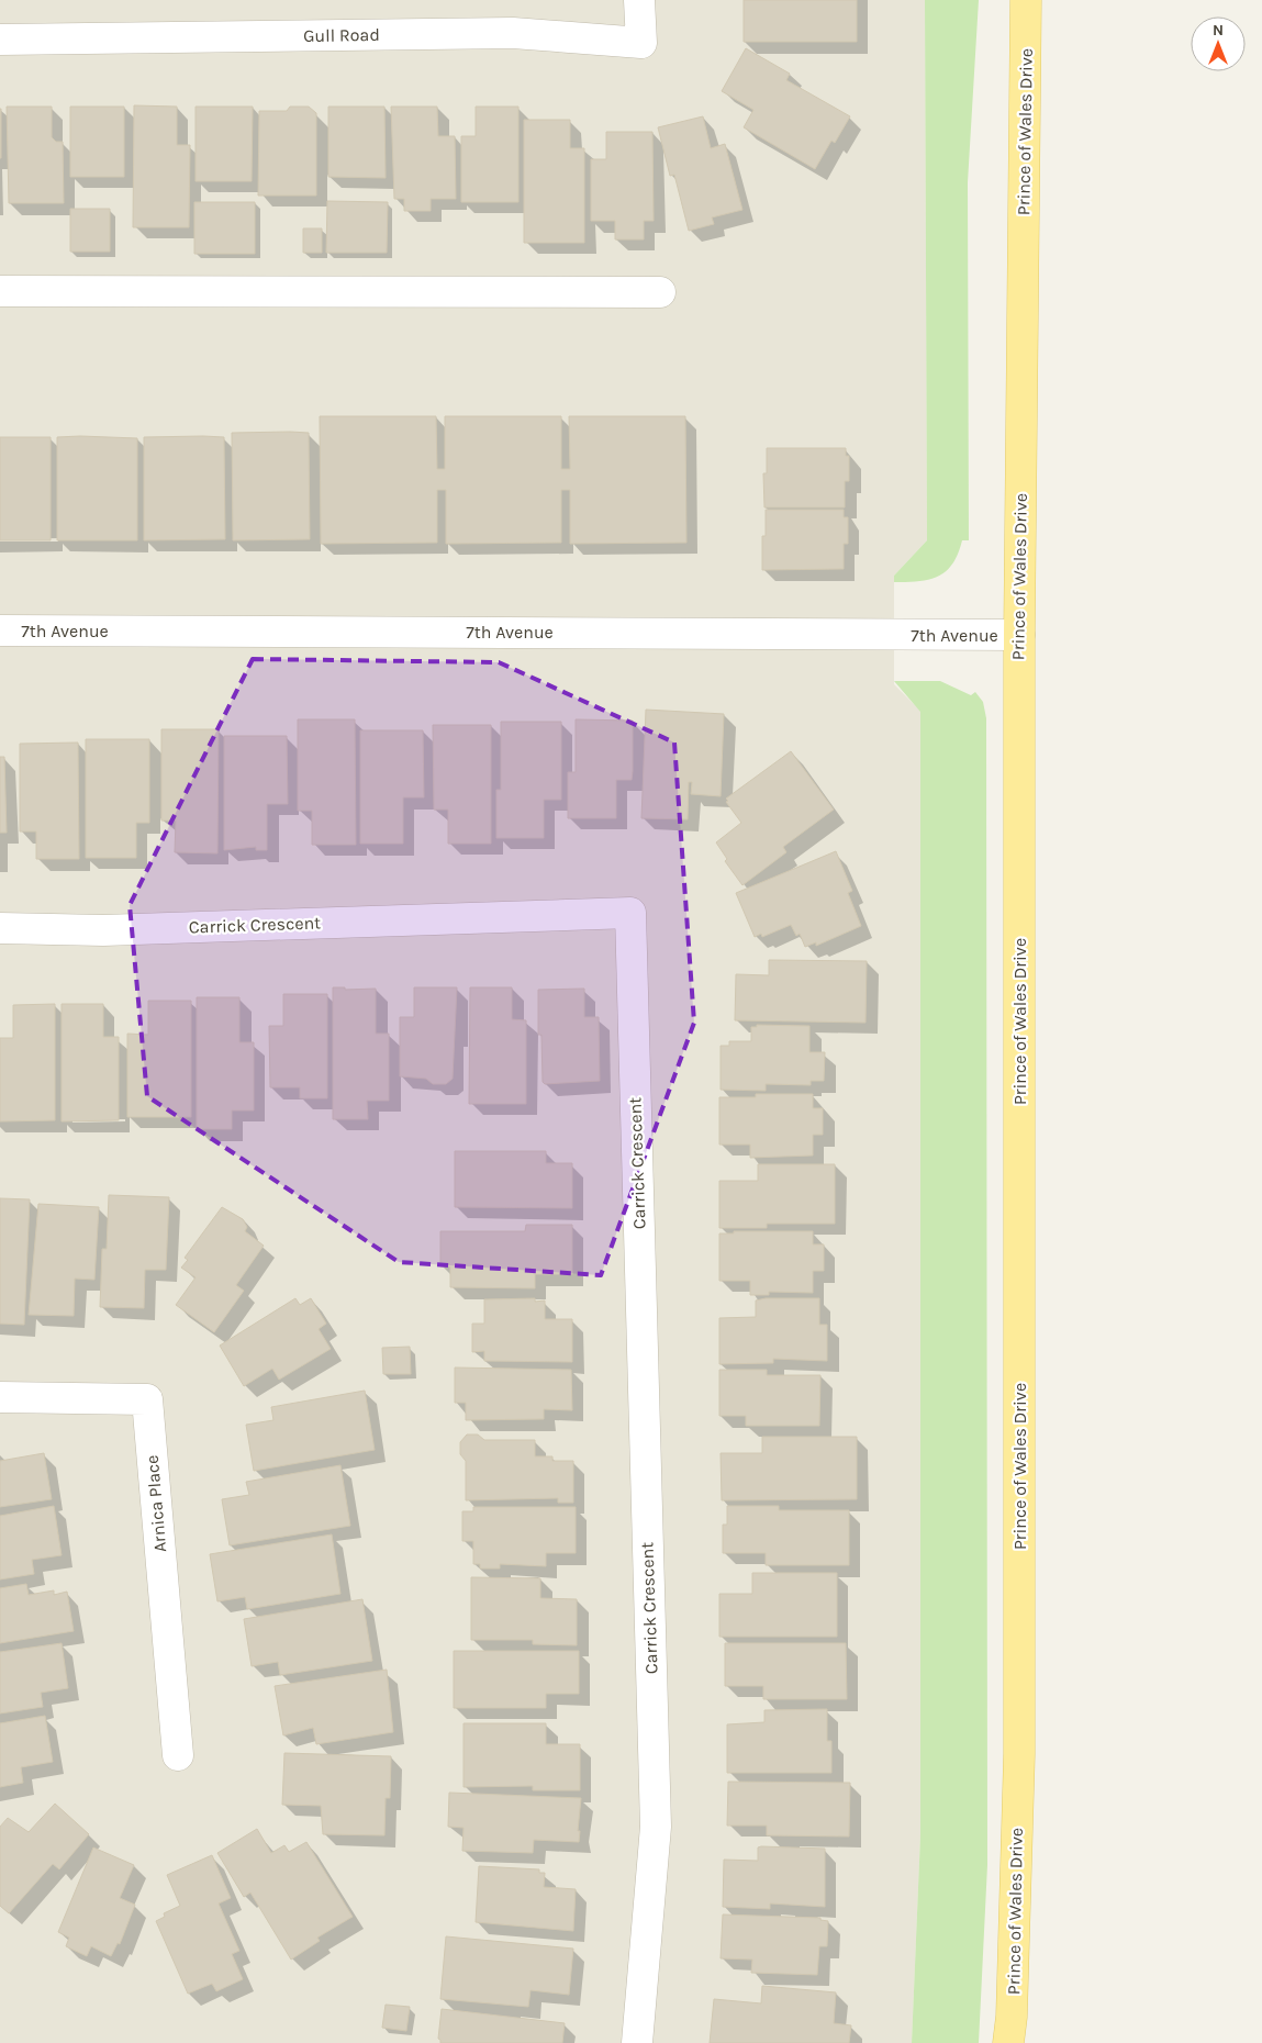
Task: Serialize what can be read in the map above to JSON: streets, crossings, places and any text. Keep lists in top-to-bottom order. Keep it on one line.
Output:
{"streets":{"main road":["Prince of Wales Drive"],"street":["Gull Road","7th Avenue","Carrick Crescent","Arnica Place"]},"crossings":[["Prince of Wales Drive","7th Avenue"]],"north":"top"}
